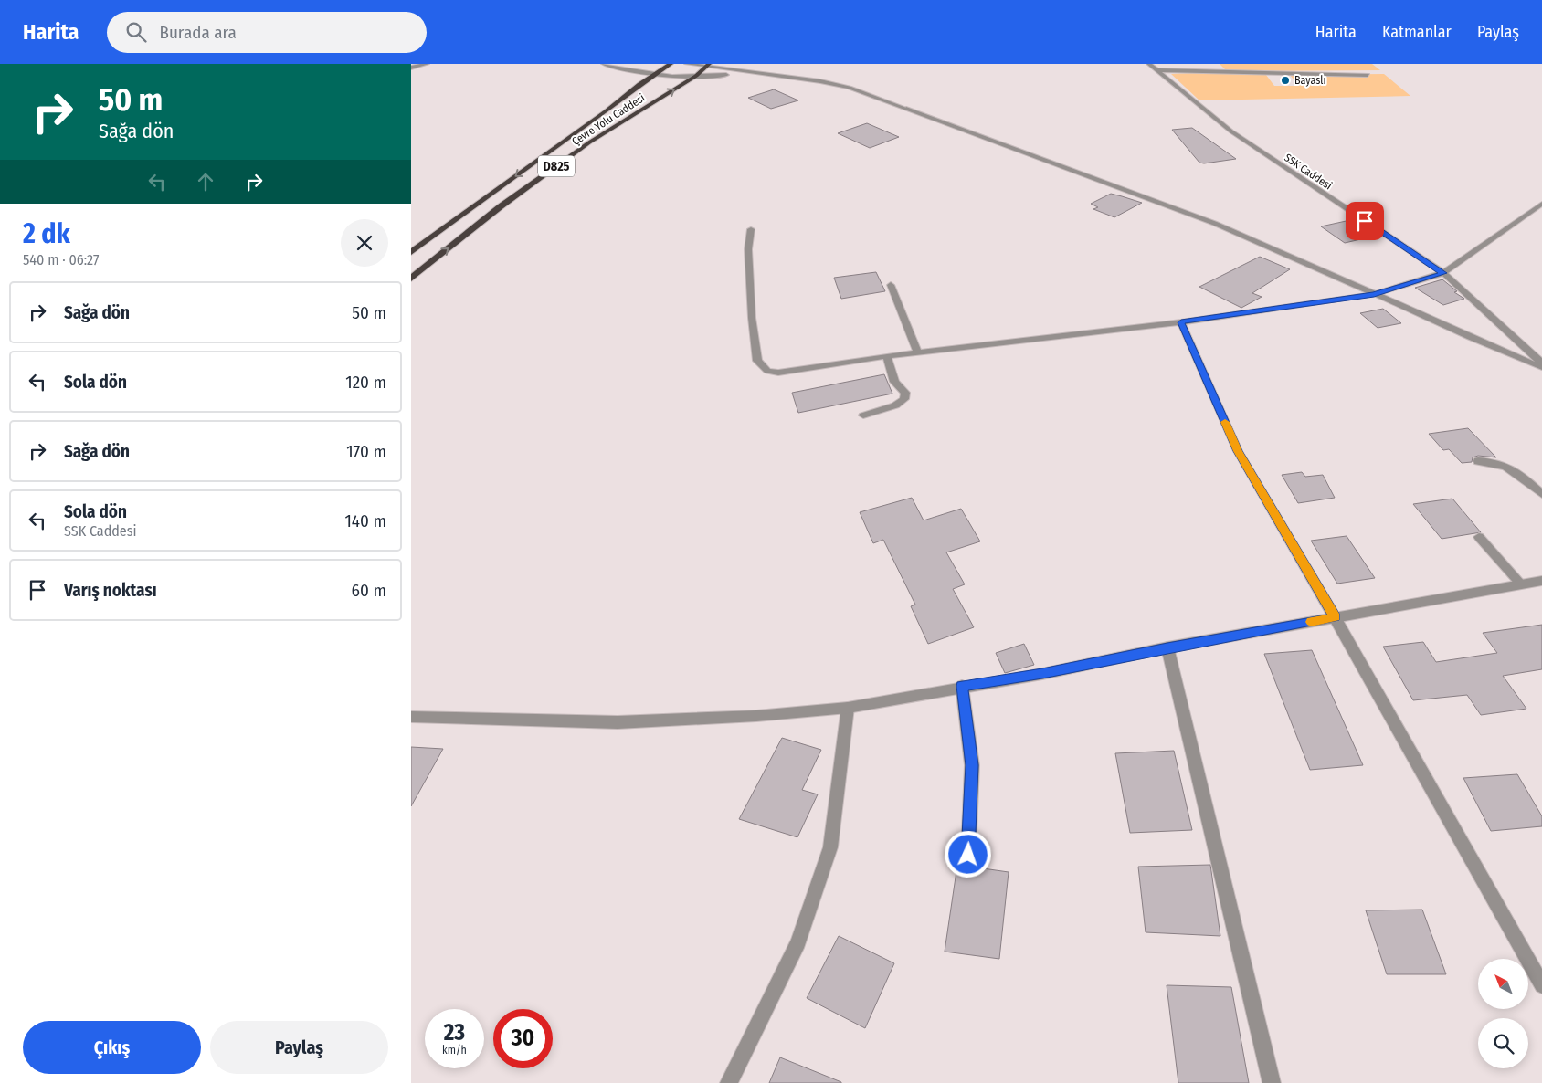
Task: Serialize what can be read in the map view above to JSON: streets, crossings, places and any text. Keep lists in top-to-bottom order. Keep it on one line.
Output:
{"streets":{"highway":["Çevre Yolu Caddesi","D825"],"street":["SSK Caddesi"]},"places":["Bayaslı"],"north":"top left","page":{"header":"Harita","search":"Burada ara","nav":["Harita","Katmanlar","Paylaş"],"turn":["50 m","Sağa dön"],"heading":["2 dk","540 m · 06:27"],"list":[{"name":"Sağa dön","value":"50 m"},{"name":"Sola dön","value":"120 m"},{"name":"Sağa dön","value":"170 m"},{"name":"Sola dön","note":"SSK Caddesi","value":"140 m"},{"name":"Varış noktası","value":"60 m"}],"speed":"23 km/h","limit":"30","buttons":["Çıkış","Paylaş"]}}
